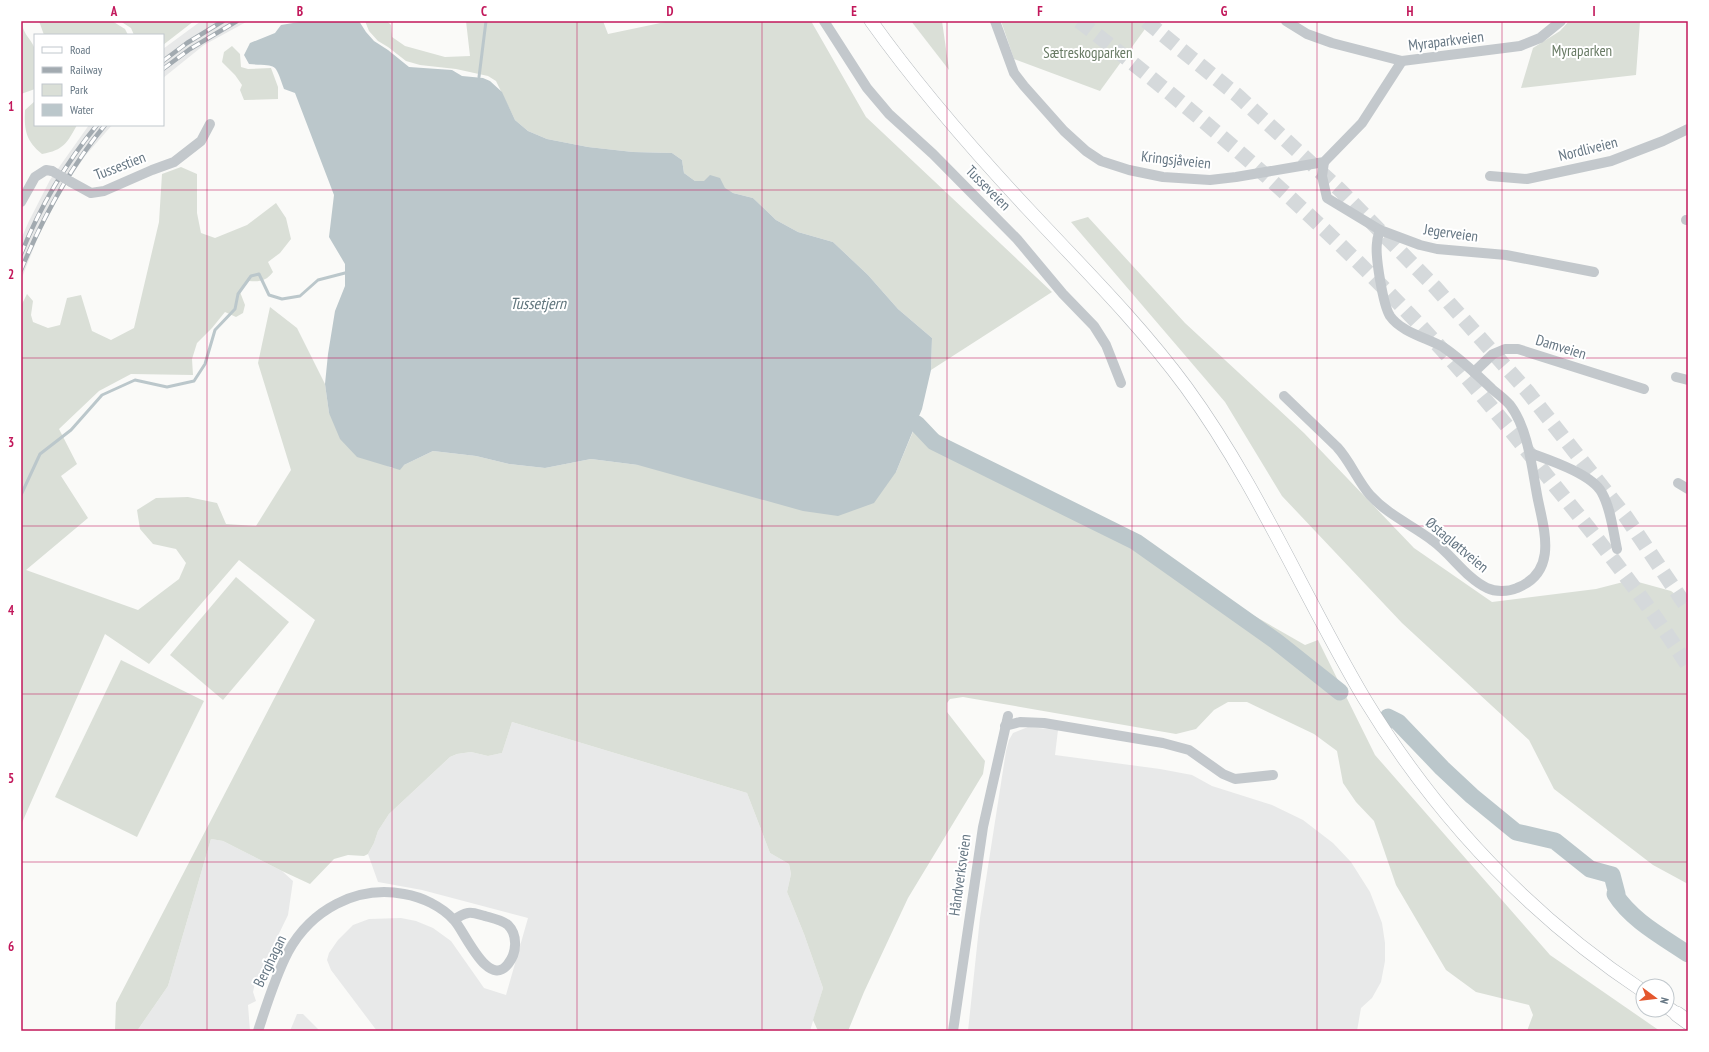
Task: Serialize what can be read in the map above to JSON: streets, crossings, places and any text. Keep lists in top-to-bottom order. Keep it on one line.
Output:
{"streets":{"street":["Myraparkveien","Nordliveien","Kringsjåveien","Tussestien","Tusseveien","Jegerveien","Damveien","Østagløttveien","Håndverksveien","Berghagan"]},"crossings":[["Kringsjåveien","Jegerveien"],["Jegerveien","Østagløttveien"],["Damveien","Østagløttveien"]],"water":["Tussetjern"],"parks":["Myraparken","Sætreskogparken"],"legend":["Road","Railway","Park","Water"],"north":"right","grid":{"columns":["A","B","C","D","E","F","G","H","I"],"rows":["1","2","3","4","5","6"]}}
